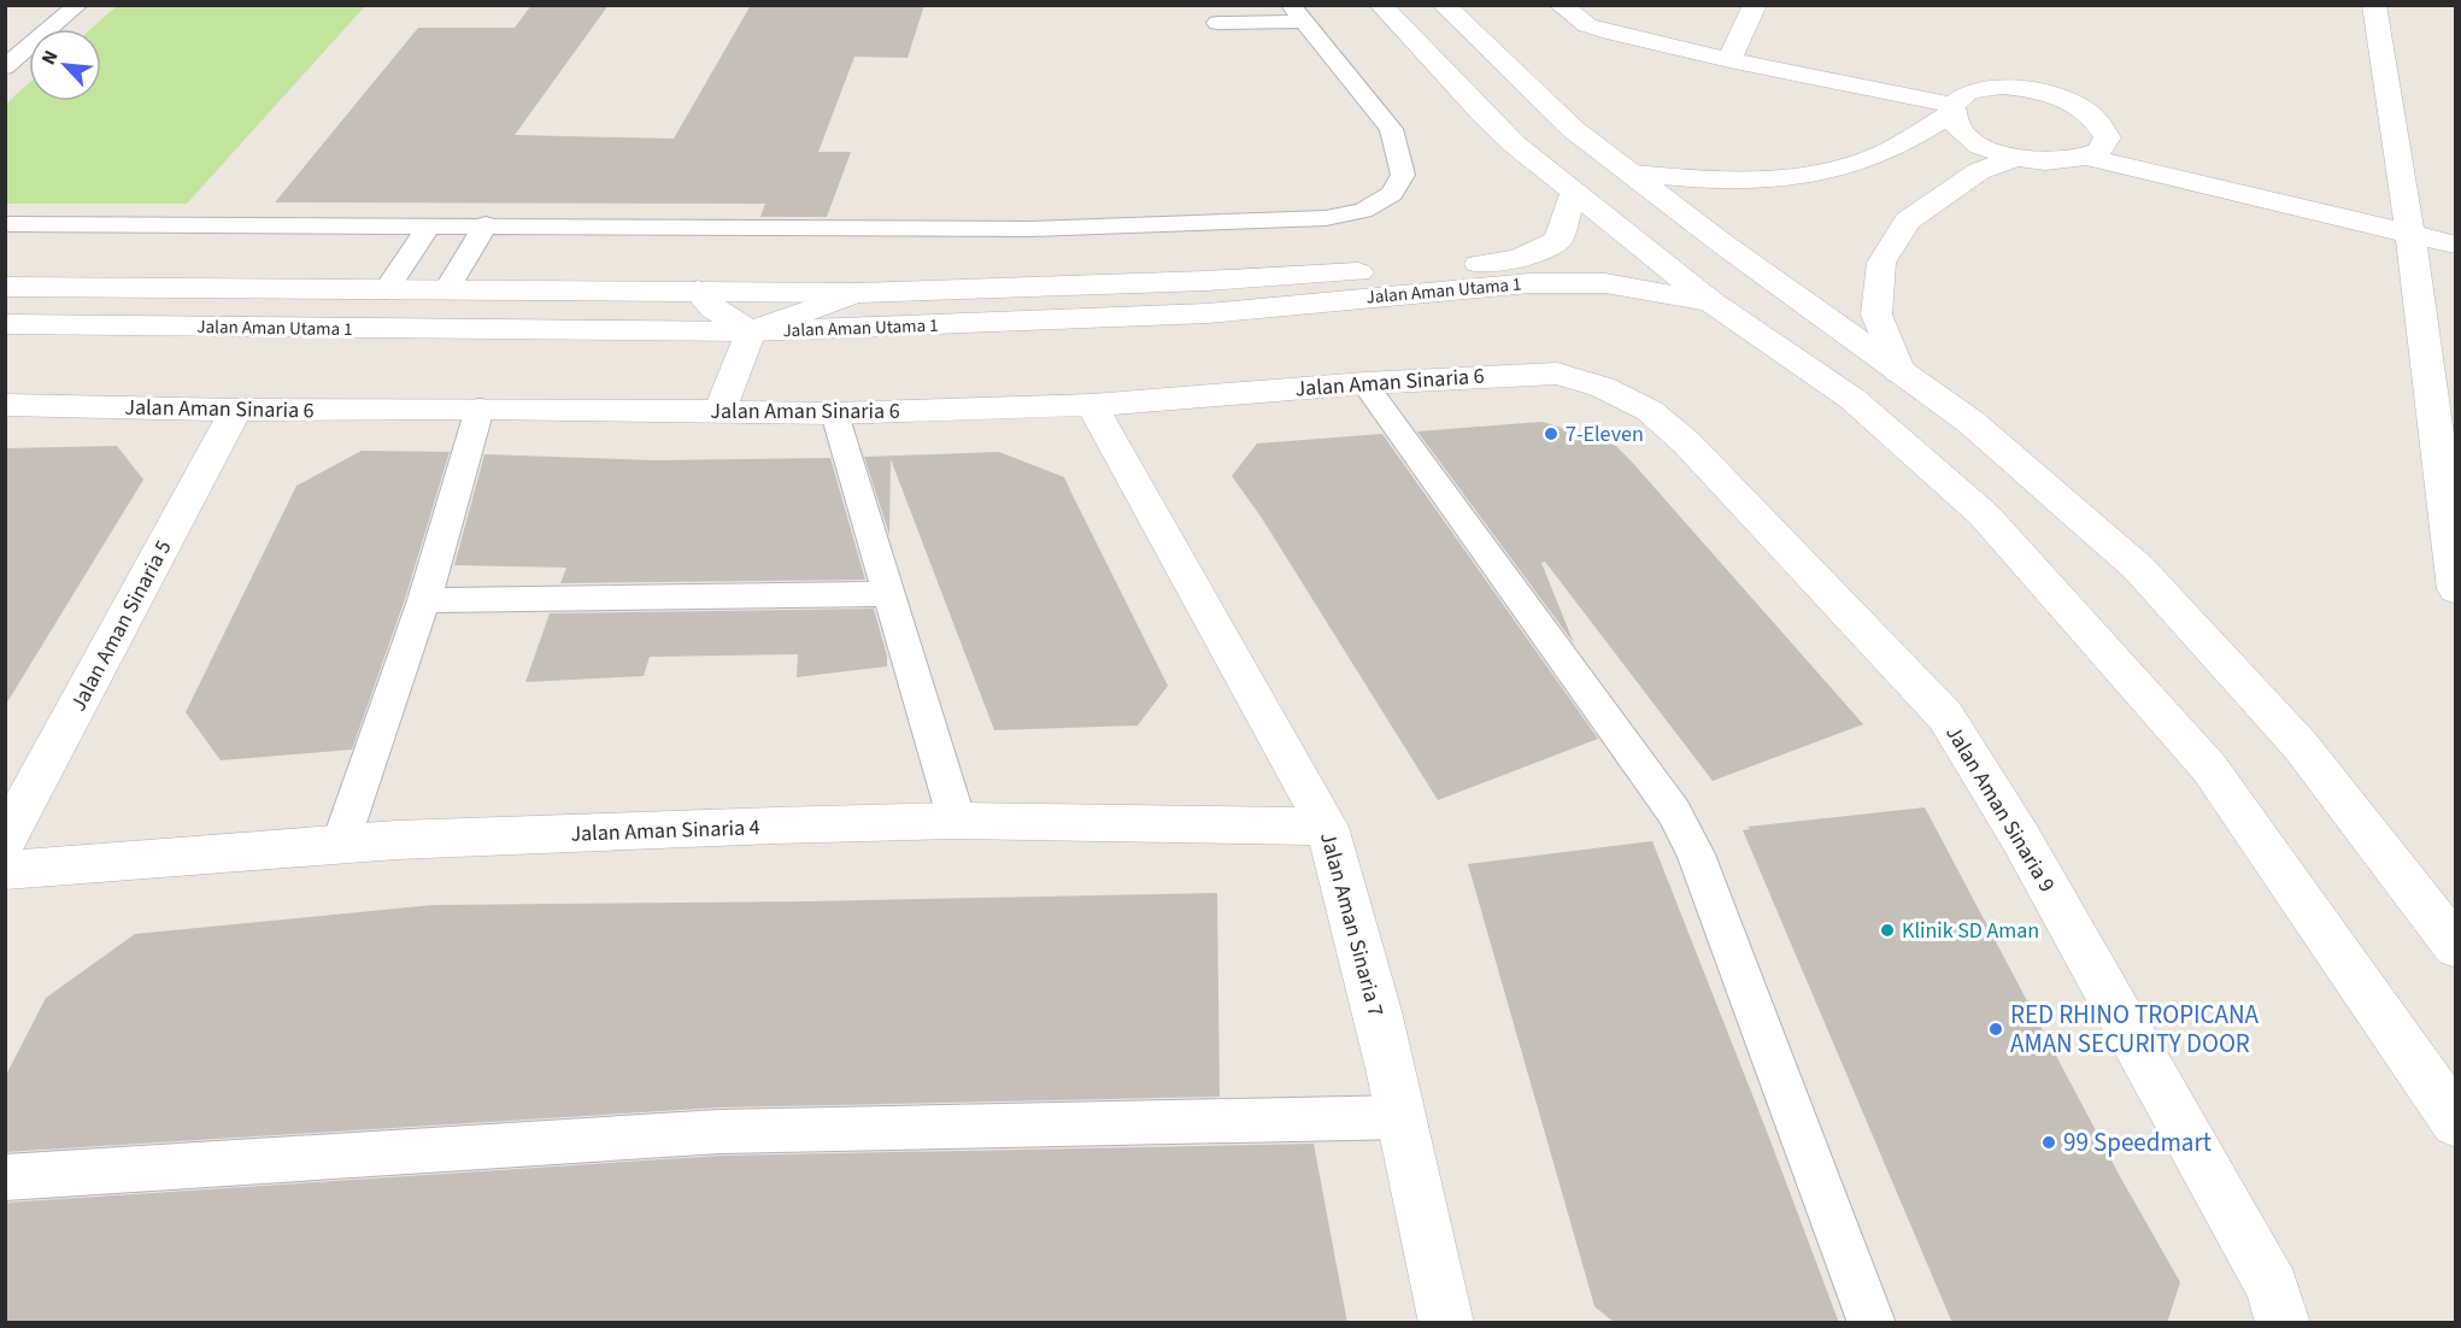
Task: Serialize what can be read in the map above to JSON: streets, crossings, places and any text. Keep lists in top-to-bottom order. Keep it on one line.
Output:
{"streets":{"street":["Jalan Aman Utama 1","Jalan Aman Sinaria 6","Jalan Aman Sinaria 5","Jalan Aman Sinaria 9","Jalan Aman Sinaria 4","Jalan Aman Sinaria 7"]},"crossings":[["Jalan Aman Sinaria 6","Jalan Aman Sinaria 5"],["Jalan Aman Sinaria 6","Jalan Aman Sinaria 9"],["Jalan Aman Sinaria 6","Jalan Aman Sinaria 7"],["Jalan Aman Sinaria 4","Jalan Aman Sinaria 7"]],"places":["7-Eleven","Klinik SD Aman","RED RHINO TROPICANA AMAN SECURITY DOOR","99 Speedmart"],"north":"top left"}
